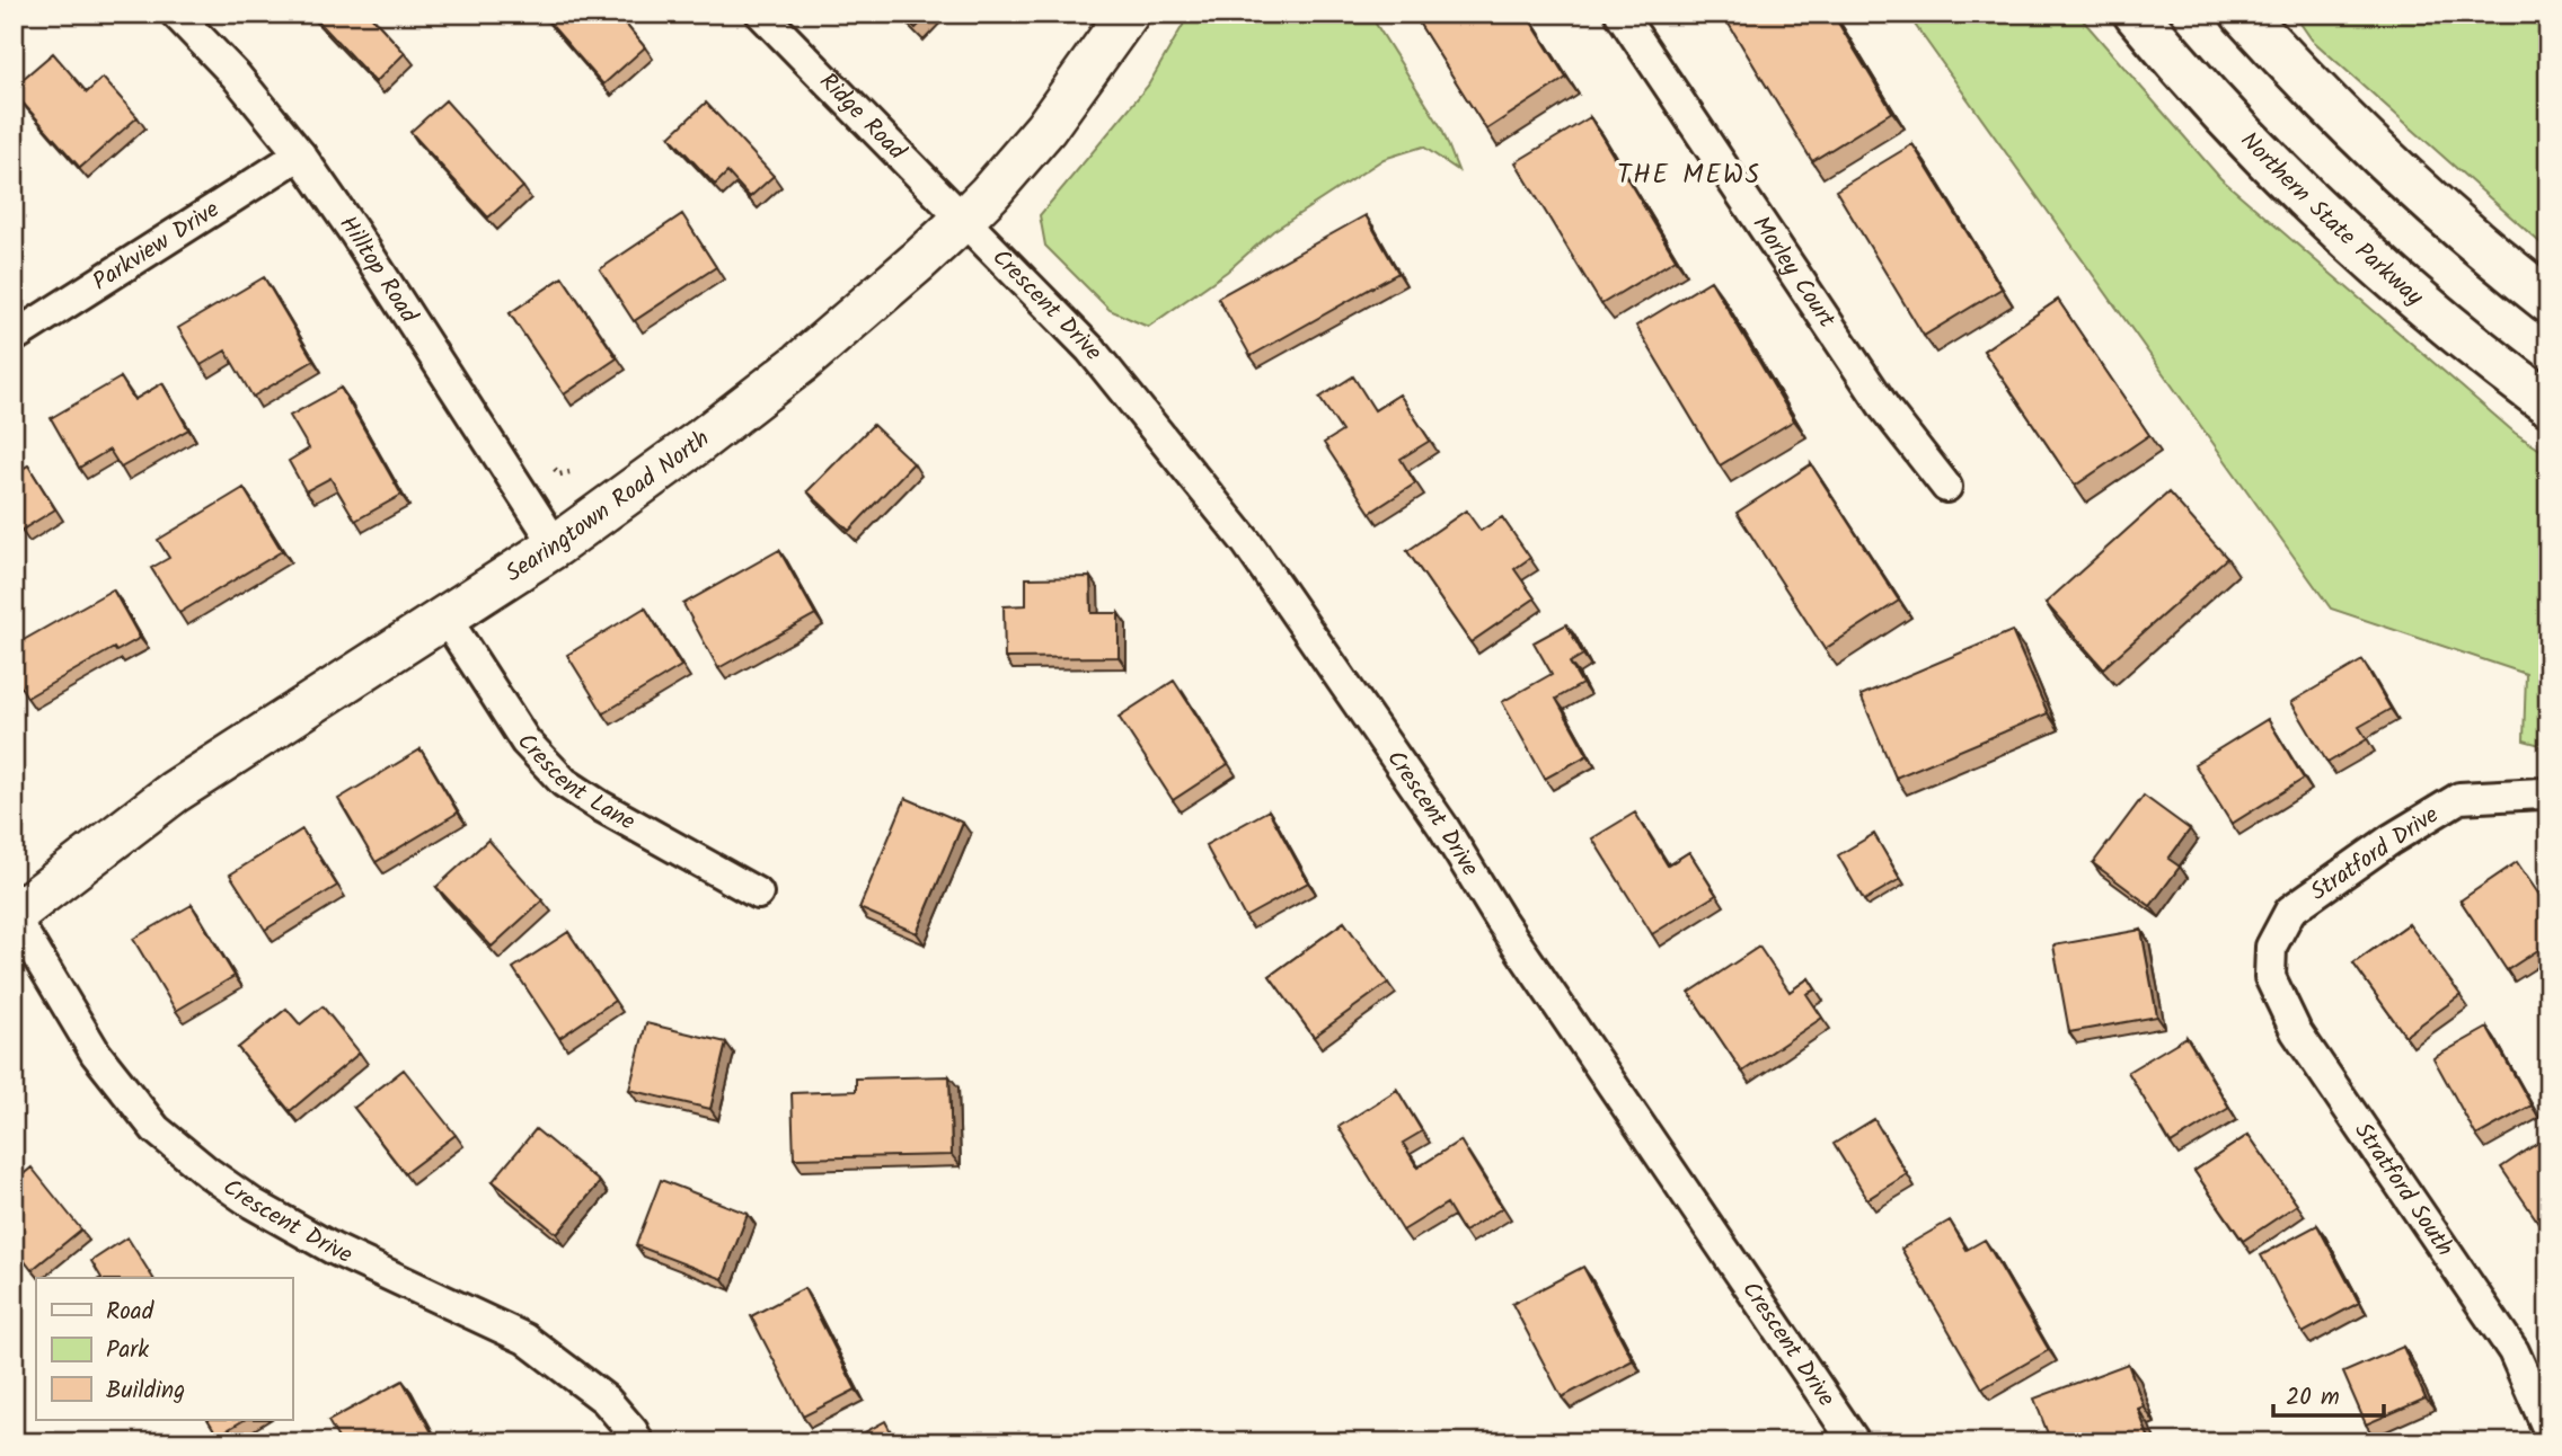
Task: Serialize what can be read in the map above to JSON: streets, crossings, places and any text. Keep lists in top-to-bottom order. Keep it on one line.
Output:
{"streets":{"highway":["Northern State Parkway"],"main road":["Searingtown Road North"],"street":["Ridge Road","Parkview Drive","Hilltop Road","Morley Court","Crescent Drive","Crescent Lane","Stratford Drive","Stratford South"]},"crossings":[["Ridge Road","Crescent Drive"],["Ridge Road","Searingtown Road North"],["Parkview Drive","Hilltop Road"],["Hilltop Road","Searingtown Road North"],["Crescent Drive","Searingtown Road North"],["Searingtown Road North","Crescent Lane"],["Stratford Drive","Stratford South"]],"districts":["THE MEWS"],"legend":["Road","Park","Building"],"scale_bar":"20 m"}
